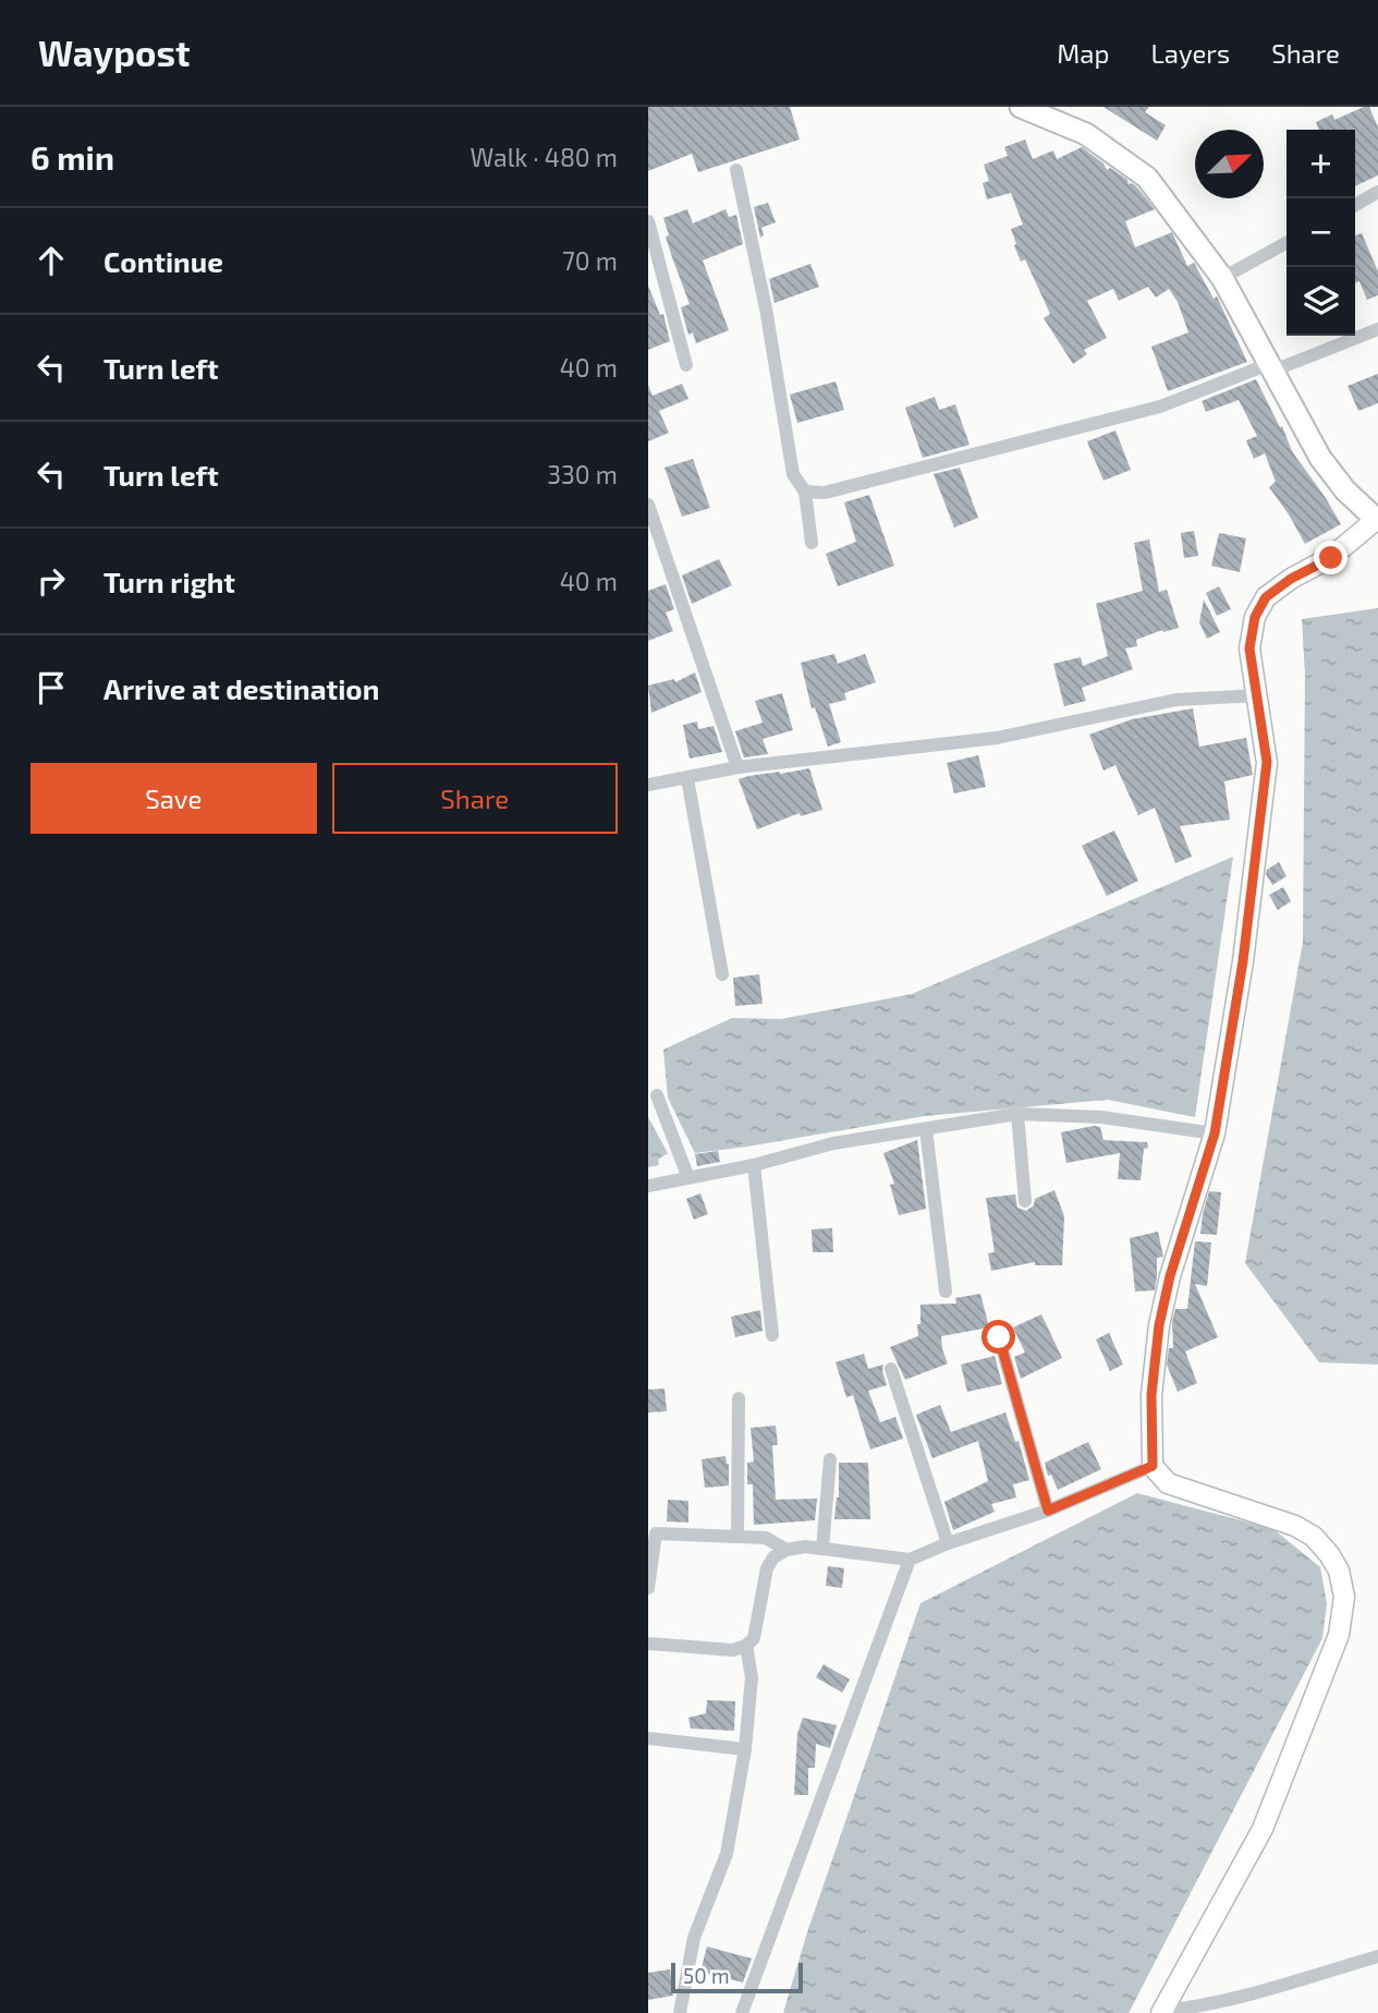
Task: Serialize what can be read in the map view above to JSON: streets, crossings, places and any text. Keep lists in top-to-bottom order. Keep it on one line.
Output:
{"scale_bar":"50 m","north":"top right","page":{"header":"Waypost","nav":["Map","Layers","Share"],"heading":["6 min","Walk · 480 m"],"map_buttons":["+","−"],"list":[["Continue","70 m"],["Turn left","40 m"],["Turn left","330 m"],["Turn right","40 m"],"Arrive at destination"],"buttons":["Save","Share"],"scale":"50 m"}}
